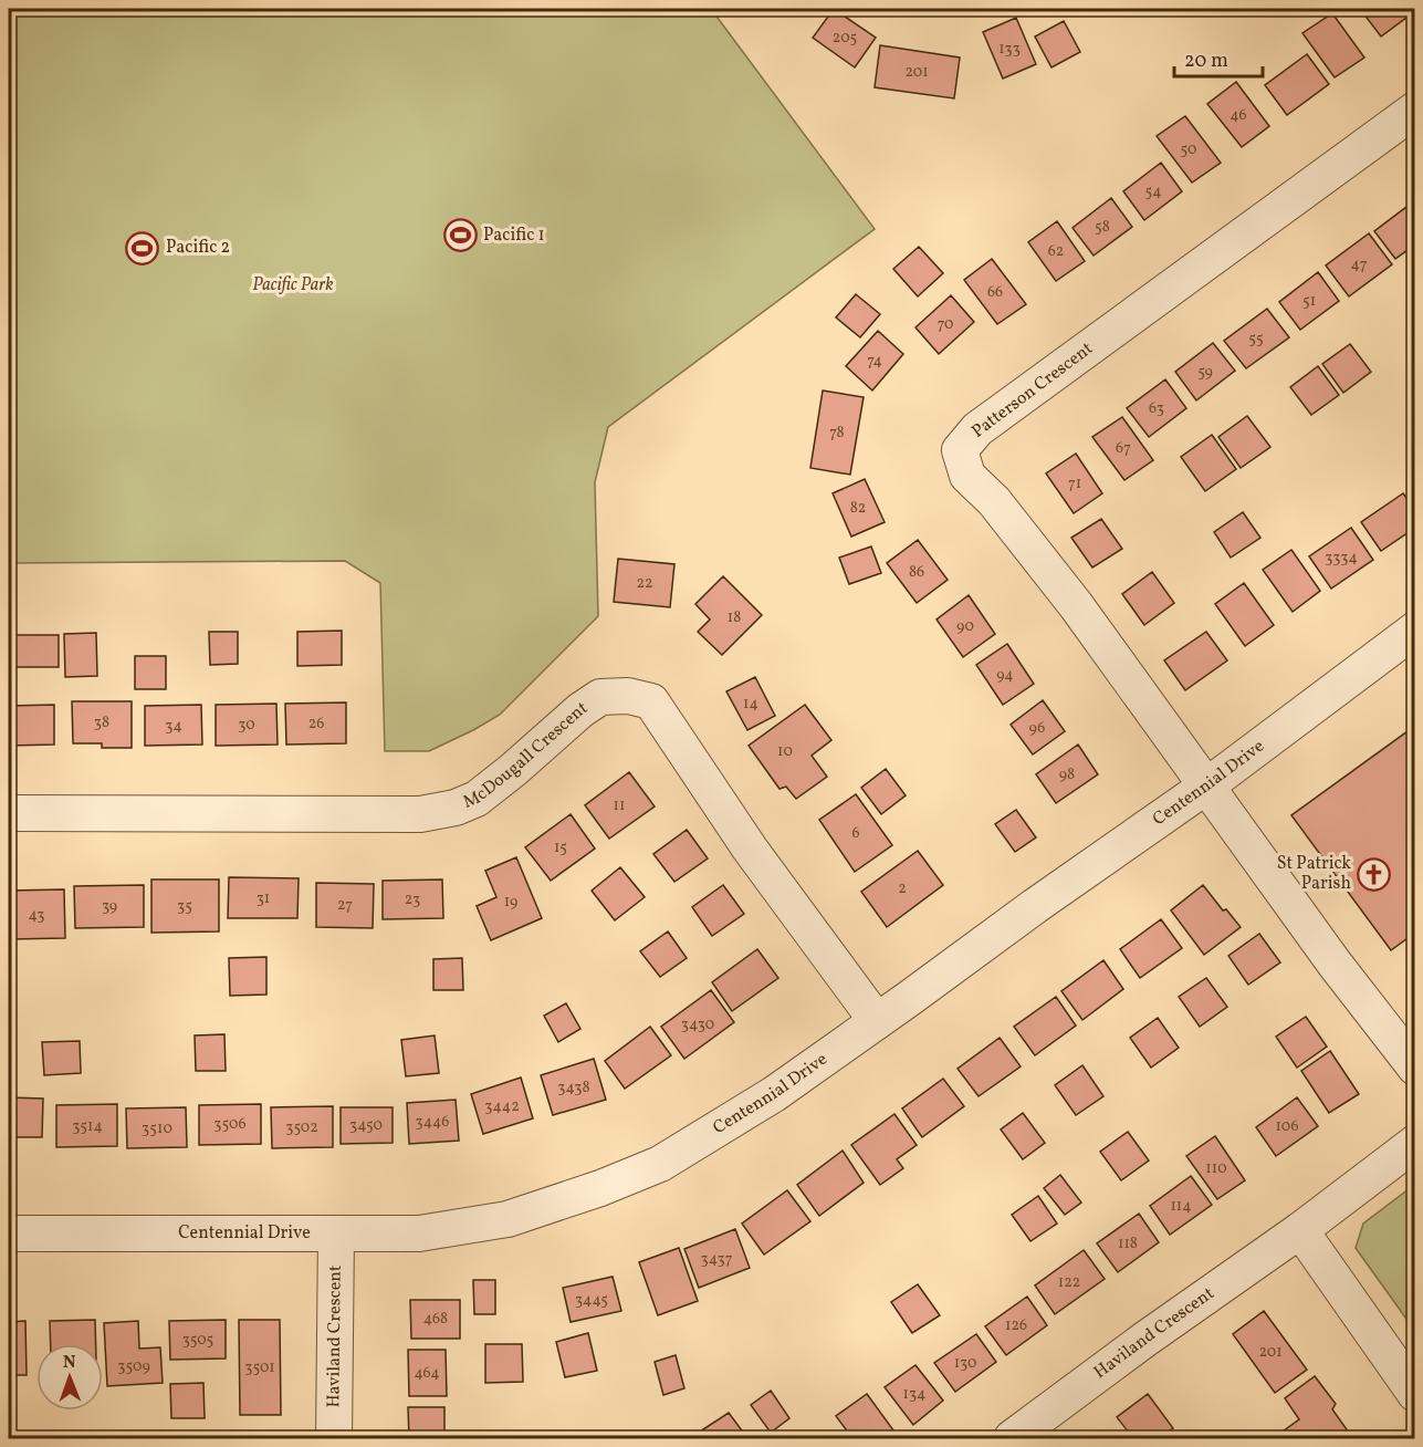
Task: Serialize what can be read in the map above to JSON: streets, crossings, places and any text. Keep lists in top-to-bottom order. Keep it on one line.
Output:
{"streets":{"street":["Patterson Crescent","McDougall Crescent","Centennial Drive","Haviland Crescent"]},"crossings":[["Patterson Crescent","Centennial Drive"],["McDougall Crescent","Centennial Drive"],["Centennial Drive","Haviland Crescent"]],"parks":["Pacific Park"],"places":{"sports":["Pacific 1","Pacific 2"],"church":["St Patrick Parish"]},"house_numbers":["205","133","201","46","50","54","58","62","47","66","51","70","55","74","59","63","78","67","71","82","3334","86","22","18","90","94","14","38","26","30","34","96","10","98","11","6","15","2","31","23","19","27","39","35","43","3430","3438","3442","3446","3506","3450","3514","106","3502","3510","110","114","118","3437","122","3445","468","126","3505","201","130","3509","3501","464","134"],"scale_bar":"20 m","north":"top"}
